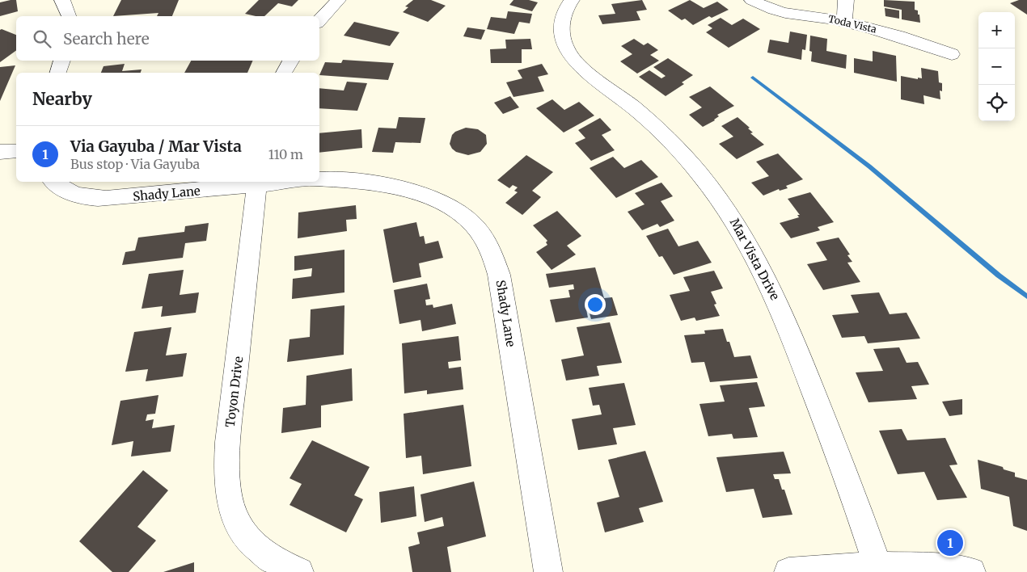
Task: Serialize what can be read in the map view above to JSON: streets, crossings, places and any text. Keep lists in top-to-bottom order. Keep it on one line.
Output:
{"streets":{"street":["Toda Vista","Shady Lane","Mar Vista Drive","Toyon Drive"]},"crossings":[["Shady Lane","Toyon Drive"]],"page":{"map_buttons":["+","−"],"search":"Search here","heading":"Nearby","list":[{"mark":"1","name":"Via Gayuba / Mar Vista","note":"Bus stop · Via Gayuba","value":"110 m"}],"pins":"1"}}
